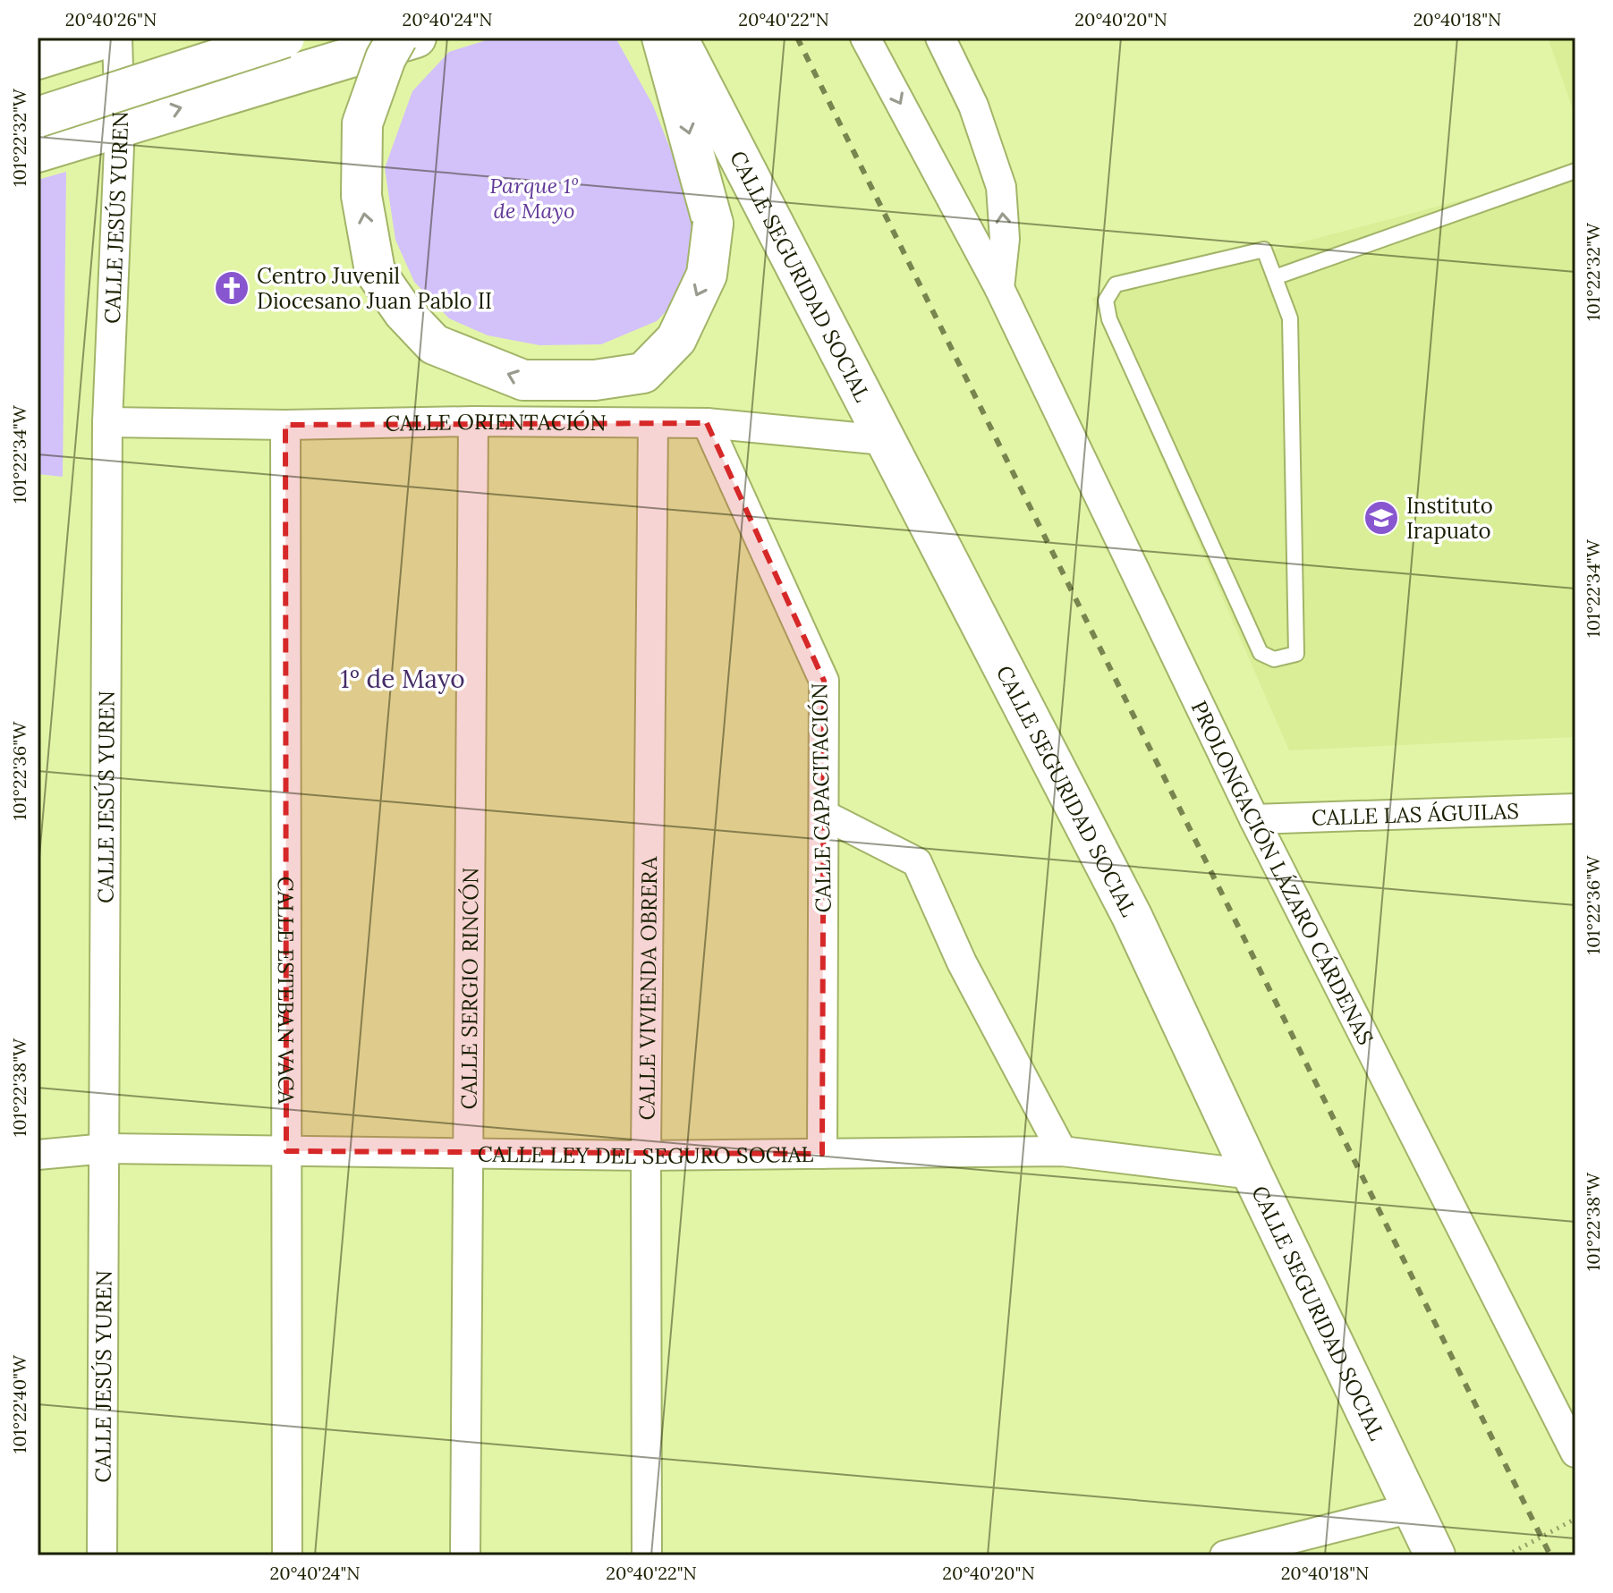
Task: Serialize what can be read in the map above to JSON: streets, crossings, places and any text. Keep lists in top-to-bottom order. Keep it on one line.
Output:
{"streets":{"street":["CALLE JESÚS YUREN","CALLE SEGURIDAD SOCIAL","CALLE ORIENTACIÓN","CALLE CAPACITACIÓN","CALLE LAS ÁGUILAS","PROLONGACIÓN LÁZARO CÁRDENAS","CALLE SERGIO RINCÓN","CALLE VIVIENDA OBRERA","CALLE ESTEBAN VACA","CALLE LEY DEL SEGURO SOCIAL"]},"crossings":[["CALLE JESÚS YUREN","CALLE ORIENTACIÓN"],["CALLE JESÚS YUREN","CALLE LEY DEL SEGURO SOCIAL"],["CALLE SEGURIDAD SOCIAL","CALLE ORIENTACIÓN"],["CALLE SEGURIDAD SOCIAL","CALLE LEY DEL SEGURO SOCIAL"],["CALLE ORIENTACIÓN","CALLE CAPACITACIÓN"],["CALLE ORIENTACIÓN","CALLE SERGIO RINCÓN"],["CALLE ORIENTACIÓN","CALLE VIVIENDA OBRERA"],["CALLE ORIENTACIÓN","CALLE ESTEBAN VACA"],["CALLE CAPACITACIÓN","CALLE LEY DEL SEGURO SOCIAL"],["CALLE LAS ÁGUILAS","PROLONGACIÓN LÁZARO CÁRDENAS"],["CALLE SERGIO RINCÓN","CALLE LEY DEL SEGURO SOCIAL"],["CALLE VIVIENDA OBRERA","CALLE LEY DEL SEGURO SOCIAL"],["CALLE ESTEBAN VACA","CALLE LEY DEL SEGURO SOCIAL"]],"districts":["1º de Mayo"],"parks":["Parque 1º de Mayo"],"places":{"church":["Centro Juvenil Diocesano Juan Pablo II"],"school or university":["Instituto Irapuato"]},"coordinates":["20°40'26\"N","20°40'24\"N","20°40'22\"N","20°40'20\"N","20°40'18\"N","101°22'32\"W","101°22'34\"W","101°22'36\"W","101°22'38\"W","101°22'40\"W"]}
